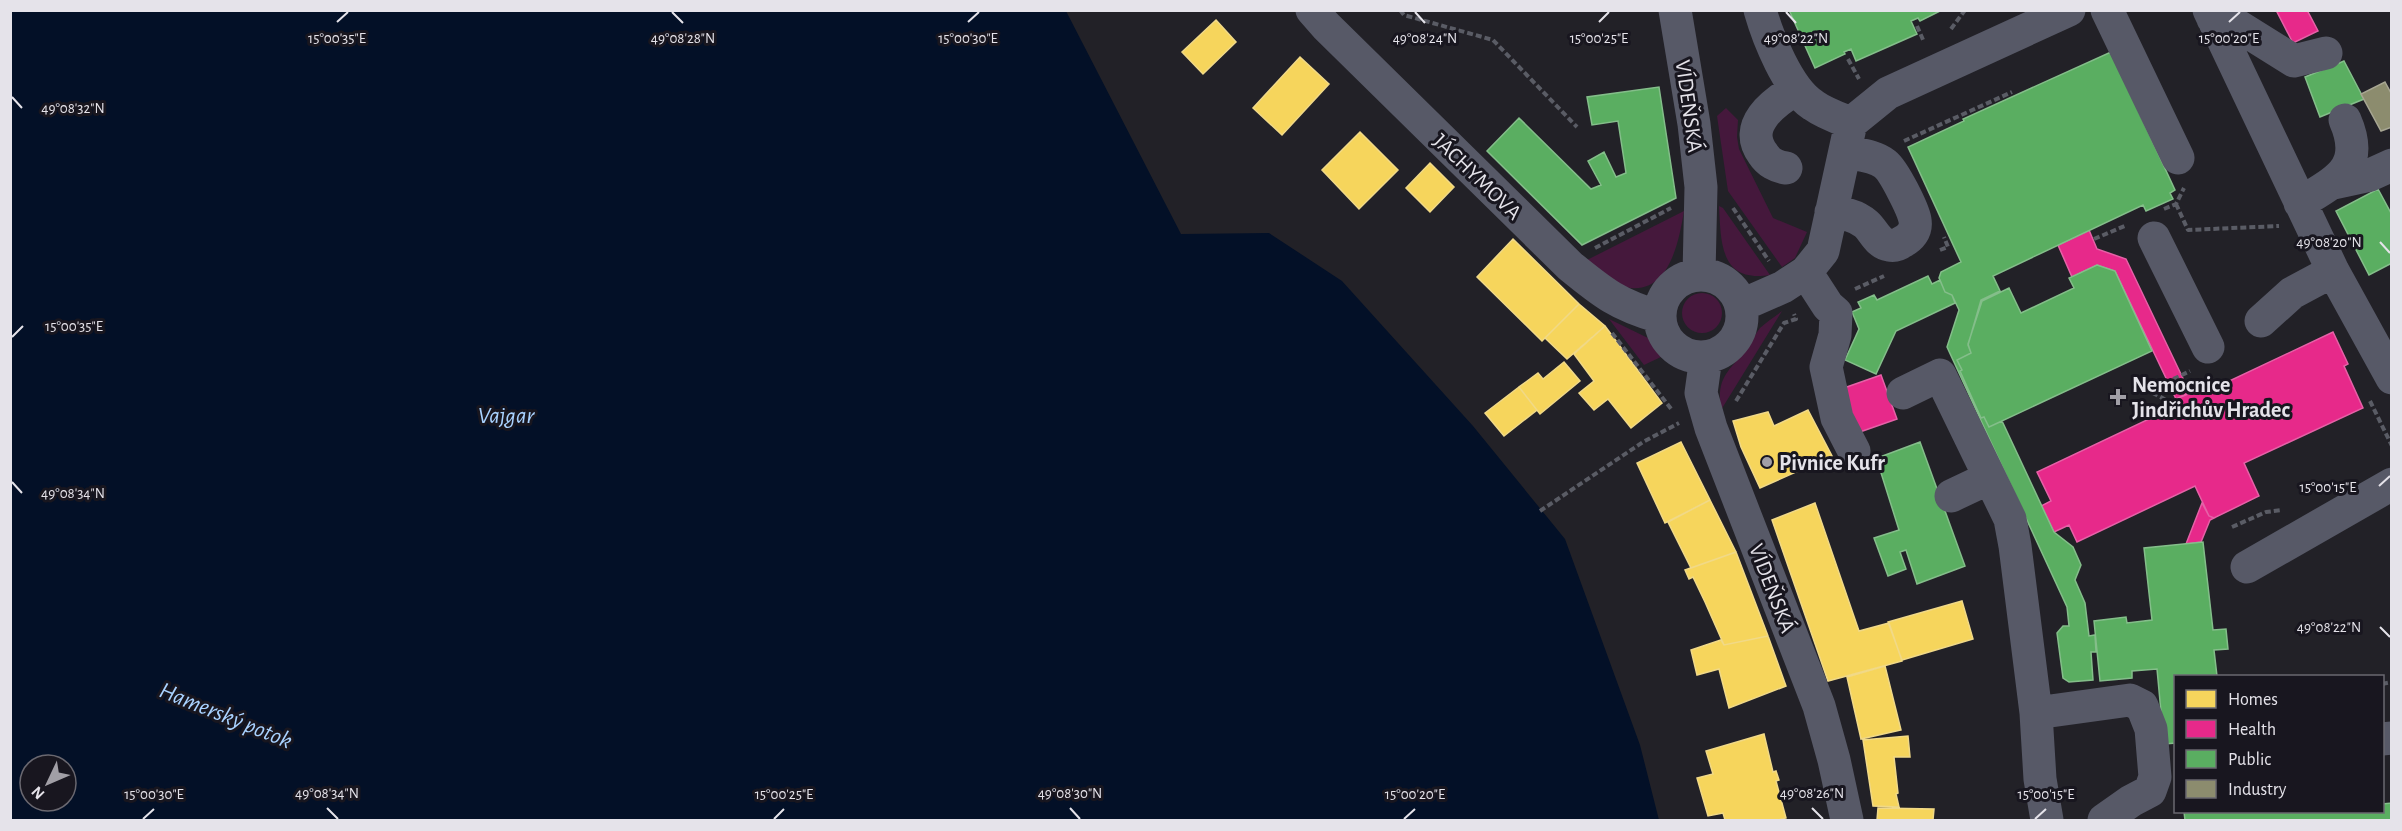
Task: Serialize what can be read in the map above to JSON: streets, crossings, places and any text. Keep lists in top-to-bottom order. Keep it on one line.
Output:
{"streets":{"street":["VÍDEŇSKÁ","JÁCHYMOVA"]},"crossings":[["VÍDEŇSKÁ","JÁCHYMOVA"]],"water":["Vajgar","Hamerský potok"],"places":{"health":["Nemocnice Jindřichův Hradec"],"other":["Pivnice Kufr"]},"legend":["Homes","Health","Public","Industry"],"north":"bottom left","coordinates":["15°00'35\"E","15°00'30\"E","15°00'25\"E","15°00'20\"E","49°08'28\"N","49°08'24\"N","49°08'22\"N","49°08'32\"N","49°08'20\"N","15°00'15\"E","49°08'34\"N","49°08'30\"N","49°08'26\"N"]}
